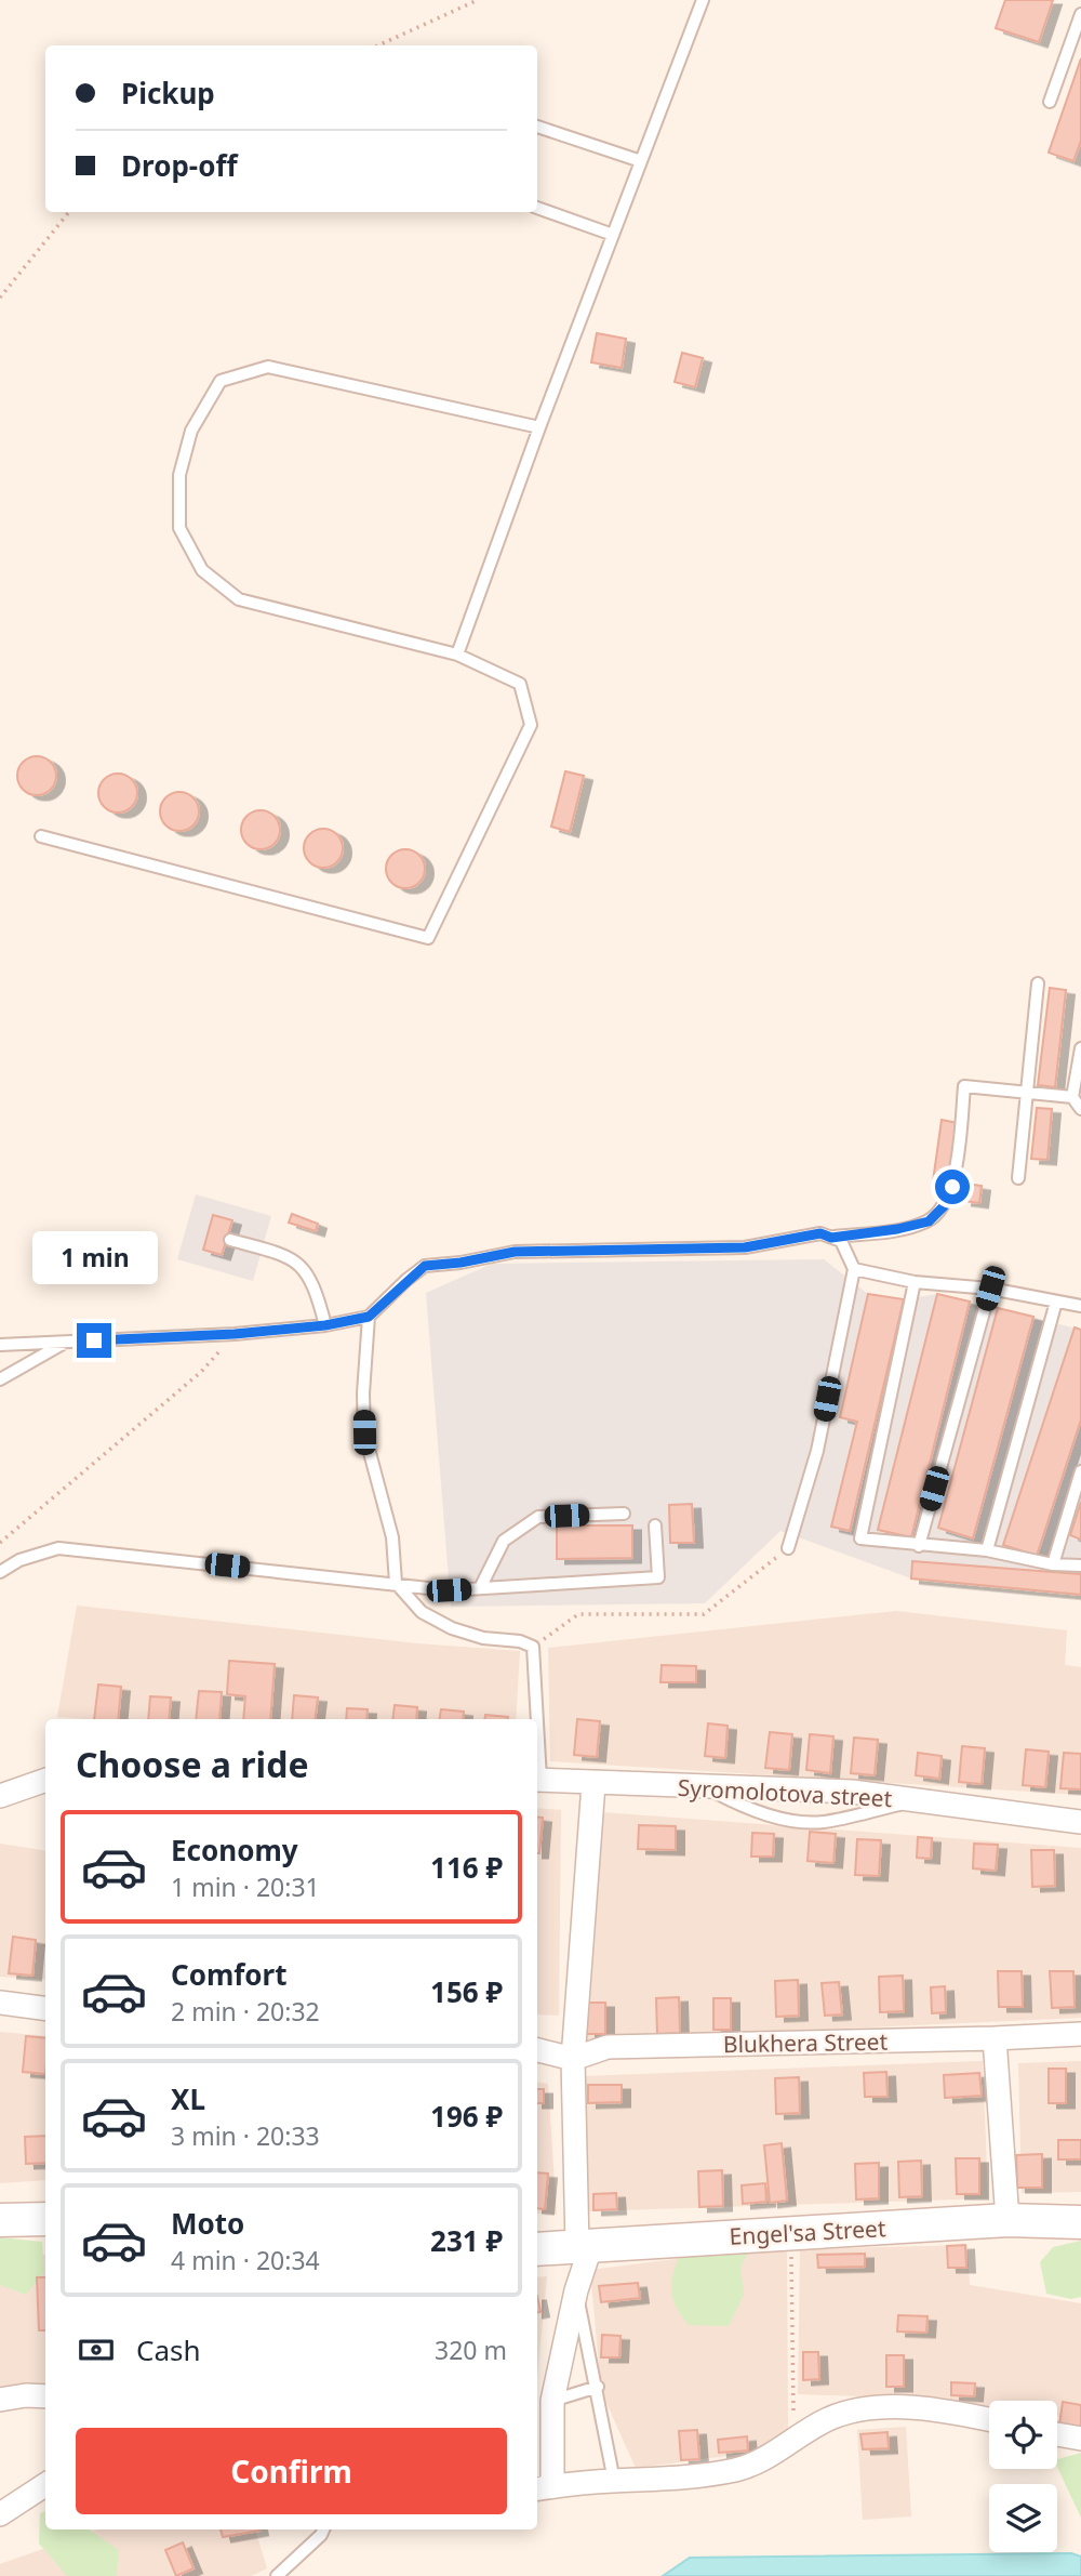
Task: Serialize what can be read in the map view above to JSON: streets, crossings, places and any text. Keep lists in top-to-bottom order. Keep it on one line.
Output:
{"streets":{"main road":["Engel'sa Street"],"street":["Syromolotova street","Blukhera Street"]},"page":{"banner":["Pickup","Drop-off"],"bubble":"1 min","heading":"Choose a ride","list":[{"name":"Economy","note":"1 min · 20:31","value":"116 ₽"},{"name":"Comfort","note":"2 min · 20:32","value":"156 ₽"},{"name":"XL","note":"3 min · 20:33","value":"196 ₽"},{"name":"Moto","note":"4 min · 20:34","value":"231 ₽"}],"pay":["Cash","320 m"],"buttons":"Confirm"}}
